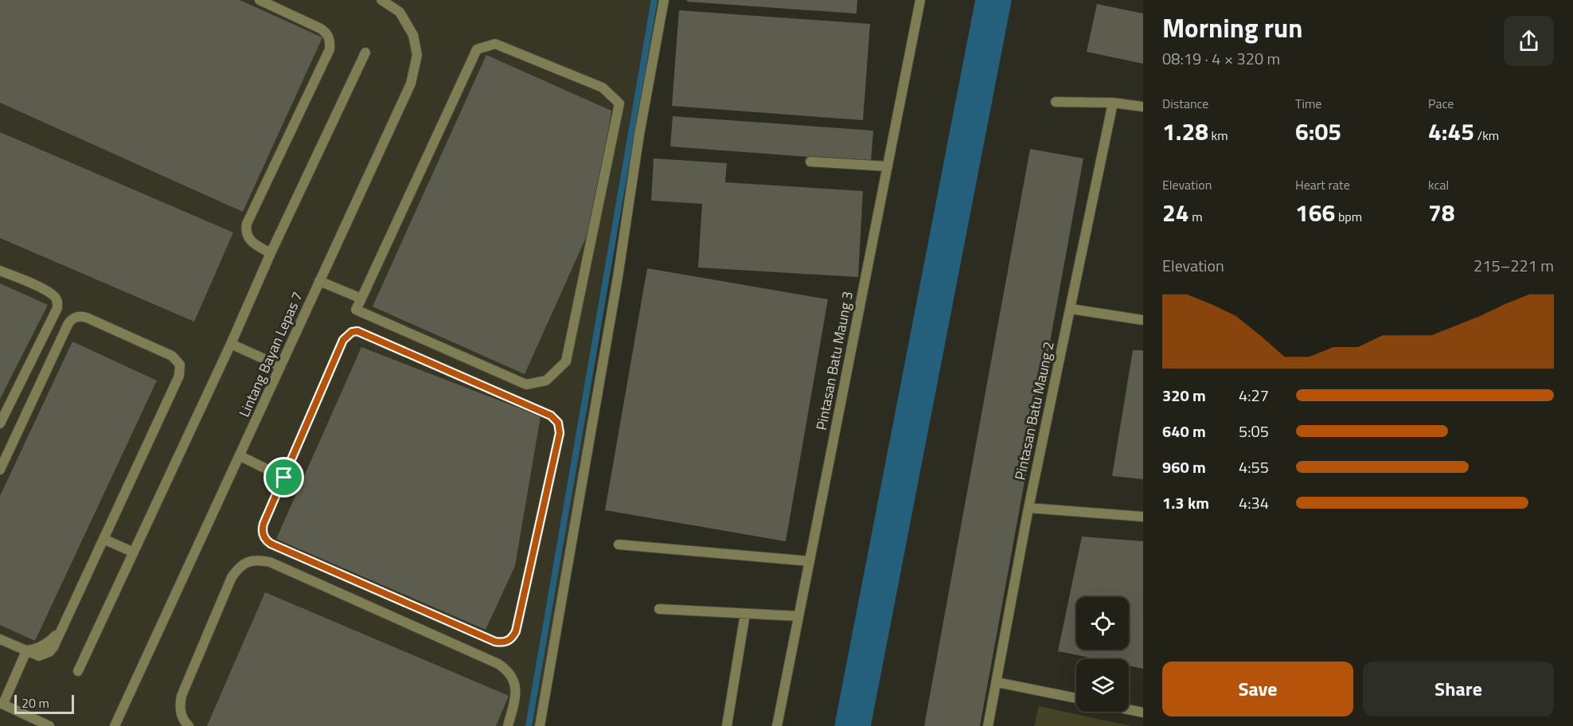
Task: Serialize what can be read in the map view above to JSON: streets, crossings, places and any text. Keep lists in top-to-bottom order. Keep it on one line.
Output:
{"streets":{"street":["Lintang Bayan Lepas 7","Pintasan Batu Maung 3","Pintasan Batu Maung 2"]},"scale_bar":"20 m","page":{"heading":["Morning run","08:19 · 4 × 320 m"],"stats":[["Distance","1.28 km"],["Time","6:05"],["Pace","4:45 /km"],["Elevation","24 m"],["Heart rate","166 bpm"],["kcal","78"]],"chart":["Elevation","215–221 m"],"list":[{"name":"320 m","note":"4:27"},{"name":"640 m","note":"5:05"},{"name":"960 m","note":"4:55"},{"name":"1.3 km","note":"4:34"}],"buttons":["Save","Share"],"scale":"20 m"}}
